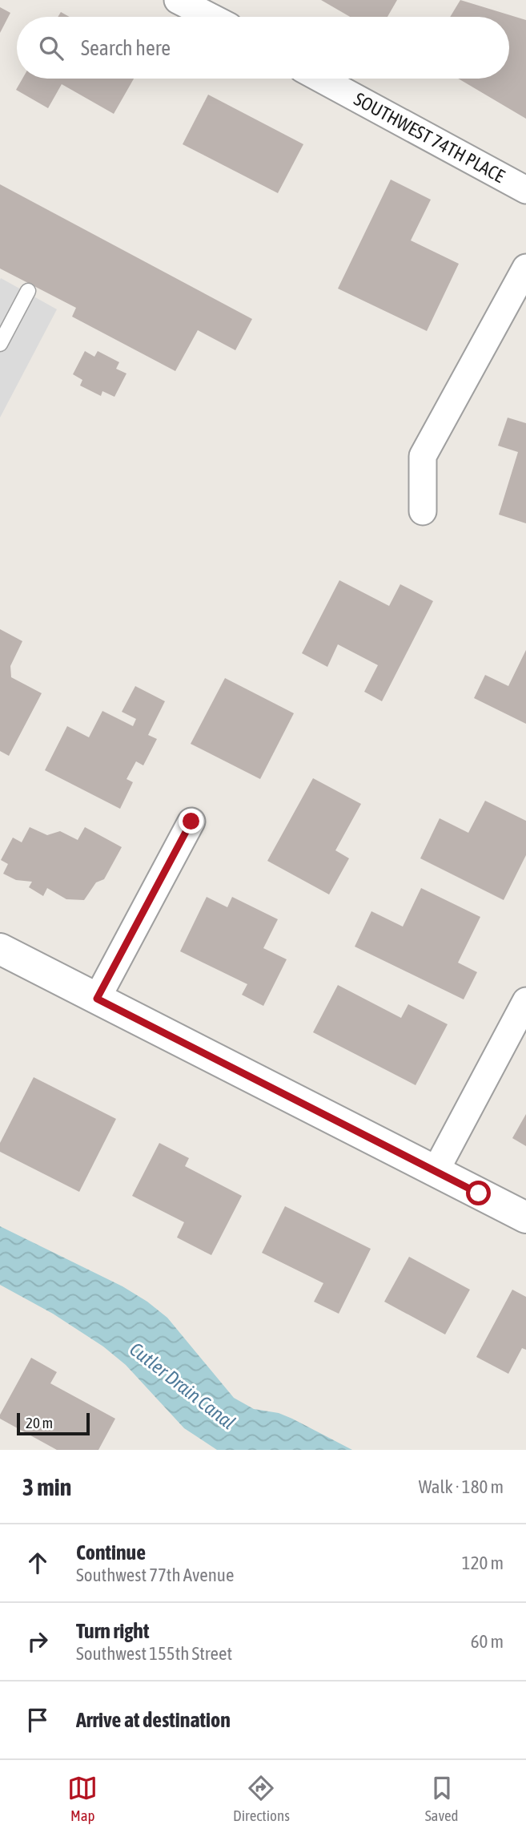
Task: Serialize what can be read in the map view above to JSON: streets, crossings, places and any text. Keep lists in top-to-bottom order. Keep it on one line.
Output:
{"streets":{"street":["SOUTHWEST 74TH PLACE"]},"water":["Cutler Drain Canal"],"scale_bar":"20 m","page":{"search":"Search here","scale":"20 m","heading":["3 min","Walk · 180 m"],"list":[["Continue","Southwest 77th Avenue","120 m"],["Turn right","Southwest 155th Street","60 m"],"Arrive at destination"],"nav":["Map","Directions","Saved"]}}
